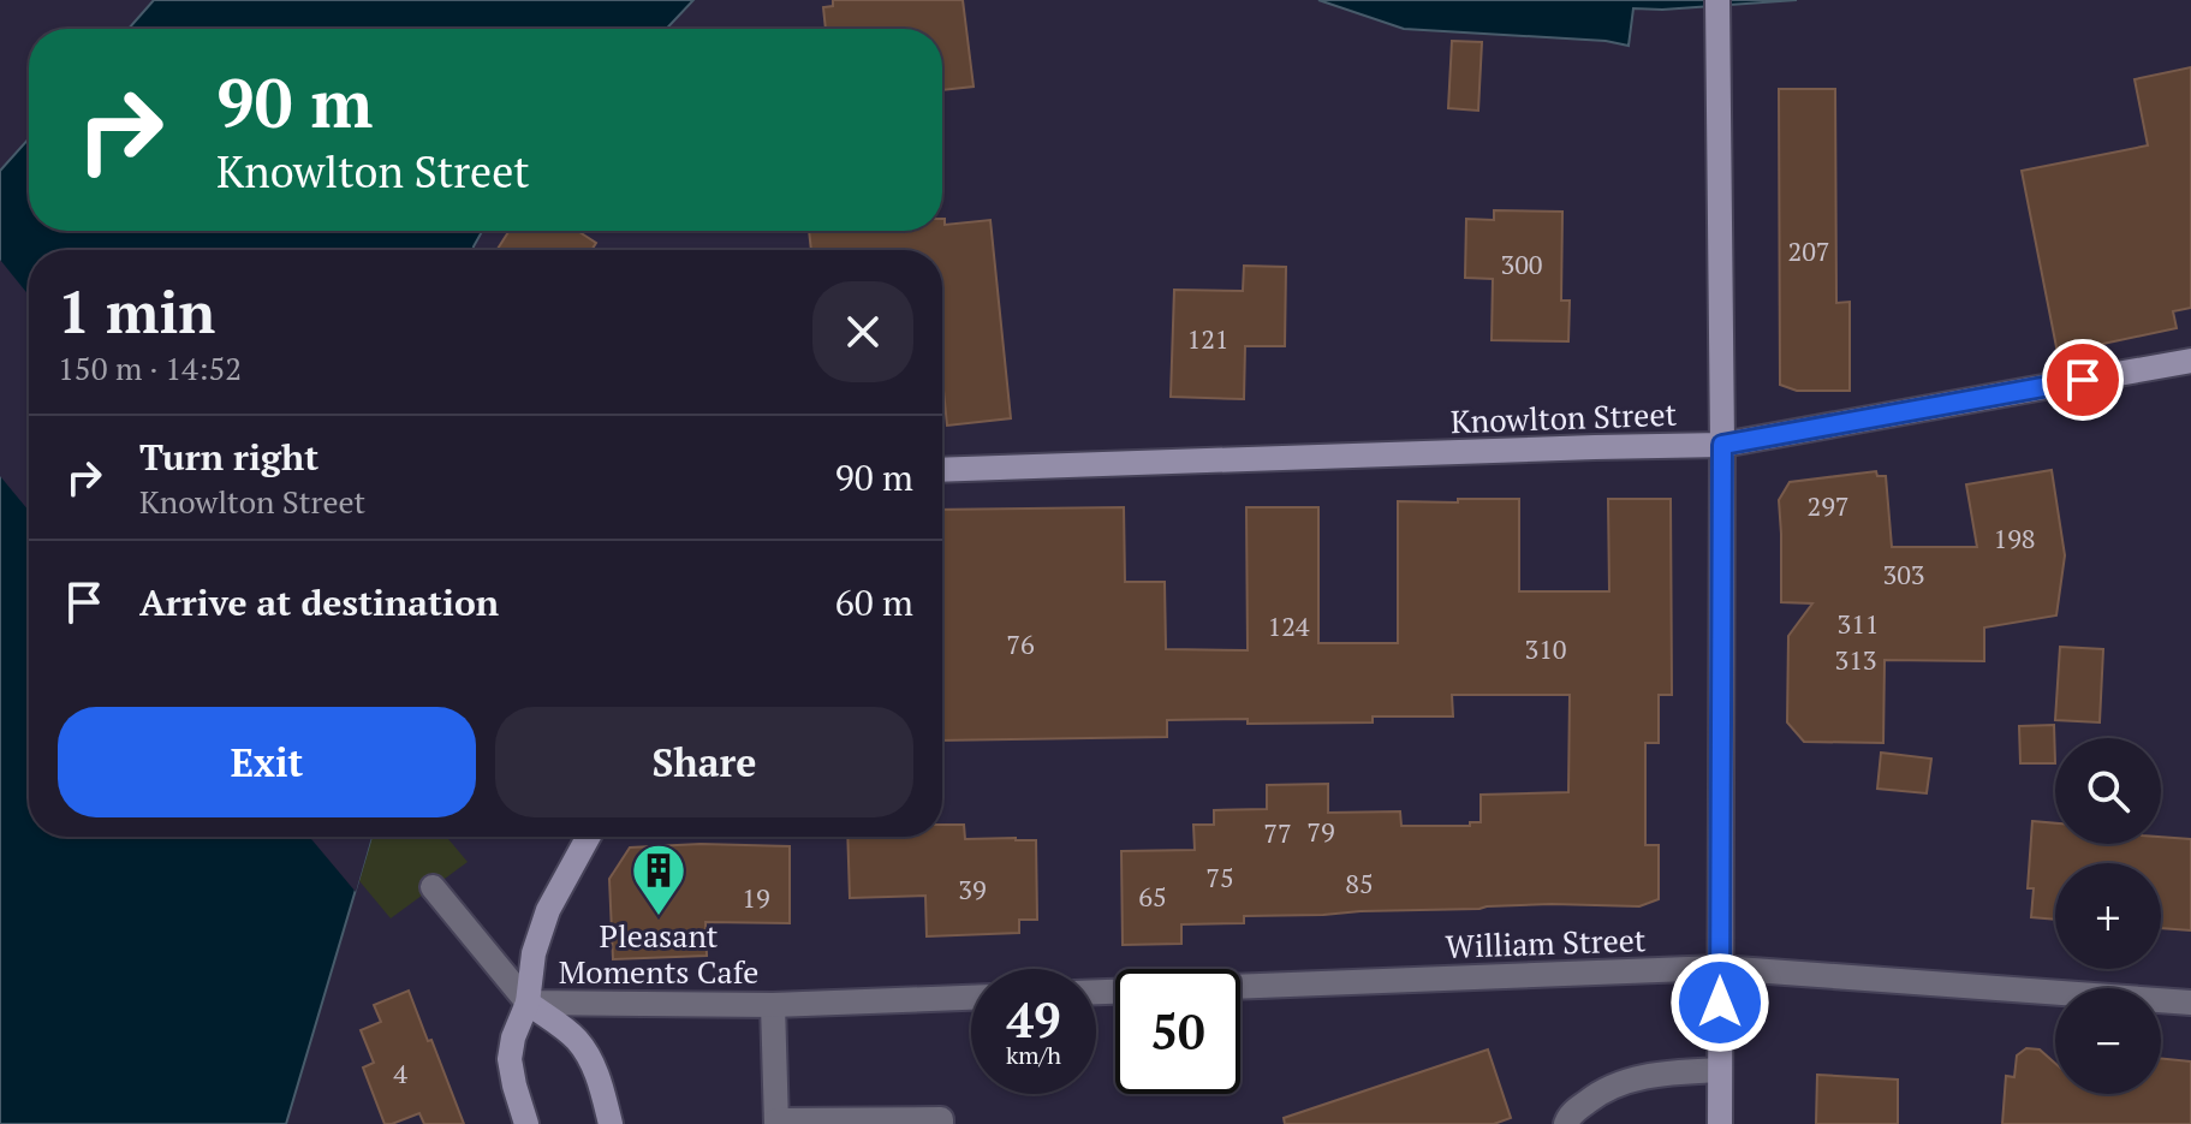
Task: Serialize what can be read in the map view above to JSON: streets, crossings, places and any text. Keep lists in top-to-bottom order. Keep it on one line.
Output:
{"streets":{"main road":["Knowlton Street"],"street":["William Street"]},"places":{"building":["Pleasant Moments Cafe"]},"house_numbers":["207","300","121","297","198","303","311","124","76","310","313","79","77","75","85","39","65","19","4"],"page":{"turn":["90 m","Knowlton Street"],"heading":["1 min","150 m · 14:52"],"list":[{"name":"Turn right","note":"Knowlton Street","value":"90 m"},{"name":"Arrive at destination","value":"60 m"}],"buttons":["Exit","Share"],"map_buttons":["+","−"],"speed":"49 km/h","limit":"50"}}
